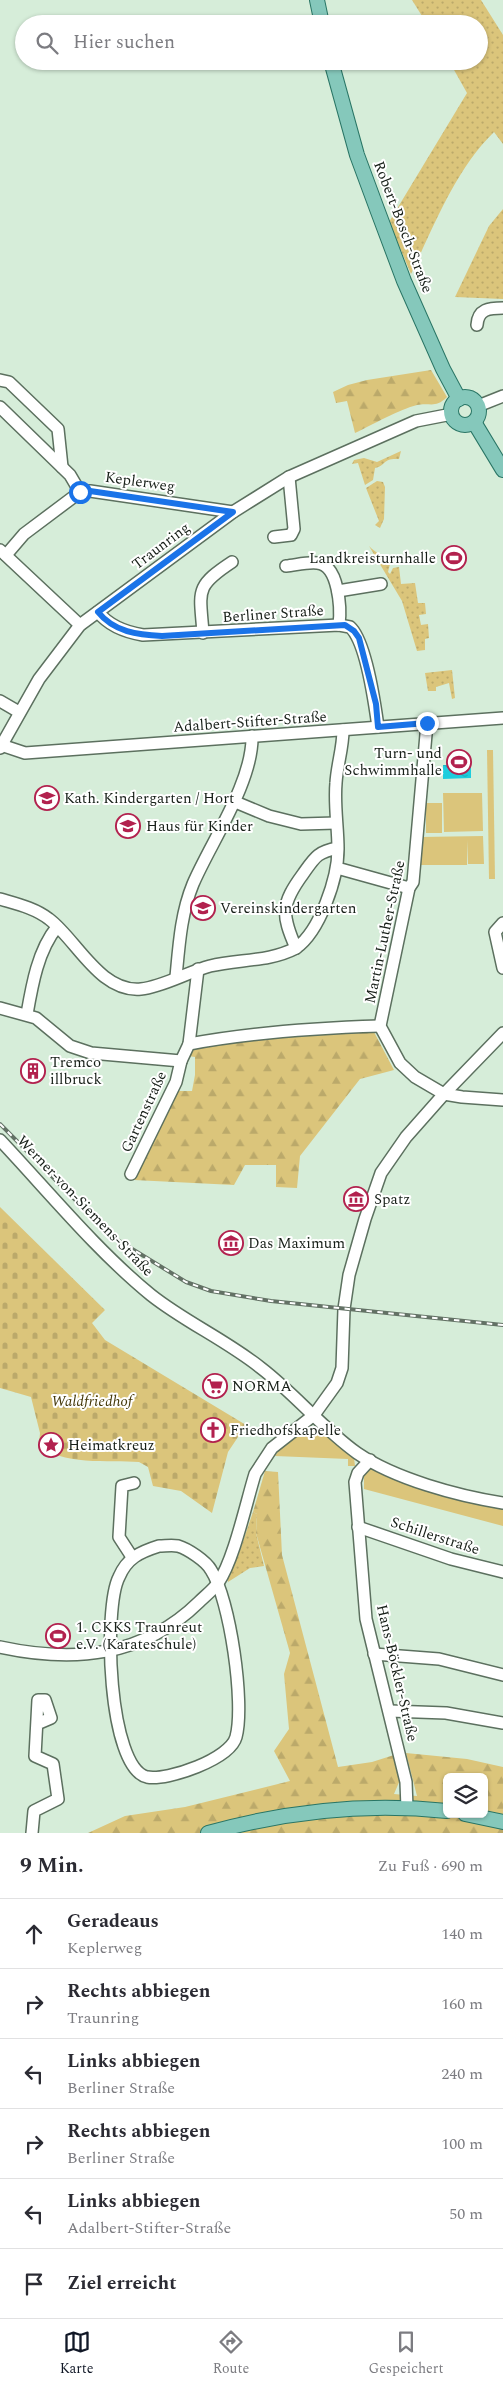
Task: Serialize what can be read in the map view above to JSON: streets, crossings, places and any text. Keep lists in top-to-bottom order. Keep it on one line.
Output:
{"streets":{"main road":["Robert-Bosch-Straße"],"street":["Keplerweg","Traunring","Berliner Straße","Adalbert-Stifter-Straße","Martin-Luther-Straße","Gartenstraße","Werner-von-Siemens-Straße","Schillerstraße","Hans-Böckler-Straße"]},"crossings":[["Robert-Bosch-Straße","Traunring"],["Keplerweg","Traunring"],["Traunring","Berliner Straße"],["Traunring","Adalbert-Stifter-Straße"],["Berliner Straße","Adalbert-Stifter-Straße"],["Adalbert-Stifter-Straße","Martin-Luther-Straße"],["Werner-von-Siemens-Straße","Hans-Böckler-Straße"],["Schillerstraße","Hans-Böckler-Straße"]],"parks":["Waldfriedhof"],"places":{"sports":["Landkreisturnhalle","Turn- und Schwimmhalle","1. CKKS Traunreut e.V. (Karateschule)"],"school or university":["Kath. Kindergarten / Hort","Haus für Kinder","Vereinskindergarten"],"building":["Tremco illbruck"],"museum":["Spatz","Das Maximum"],"supermarket":["NORMA"],"church":["Friedhofskapelle"],"place":["Heimatkreuz"]},"page":{"search":"Hier suchen","heading":["9 Min.","Zu Fuß · 690 m"],"list":[["Geradeaus","Keplerweg","140 m"],["Rechts abbiegen","Traunring","160 m"],["Links abbiegen","Berliner Straße","240 m"],["Rechts abbiegen","Berliner Straße","100 m"],["Links abbiegen","Adalbert-Stifter-Straße","50 m"],"Ziel erreicht"],"nav":["Karte","Route","Gespeichert"]}}
